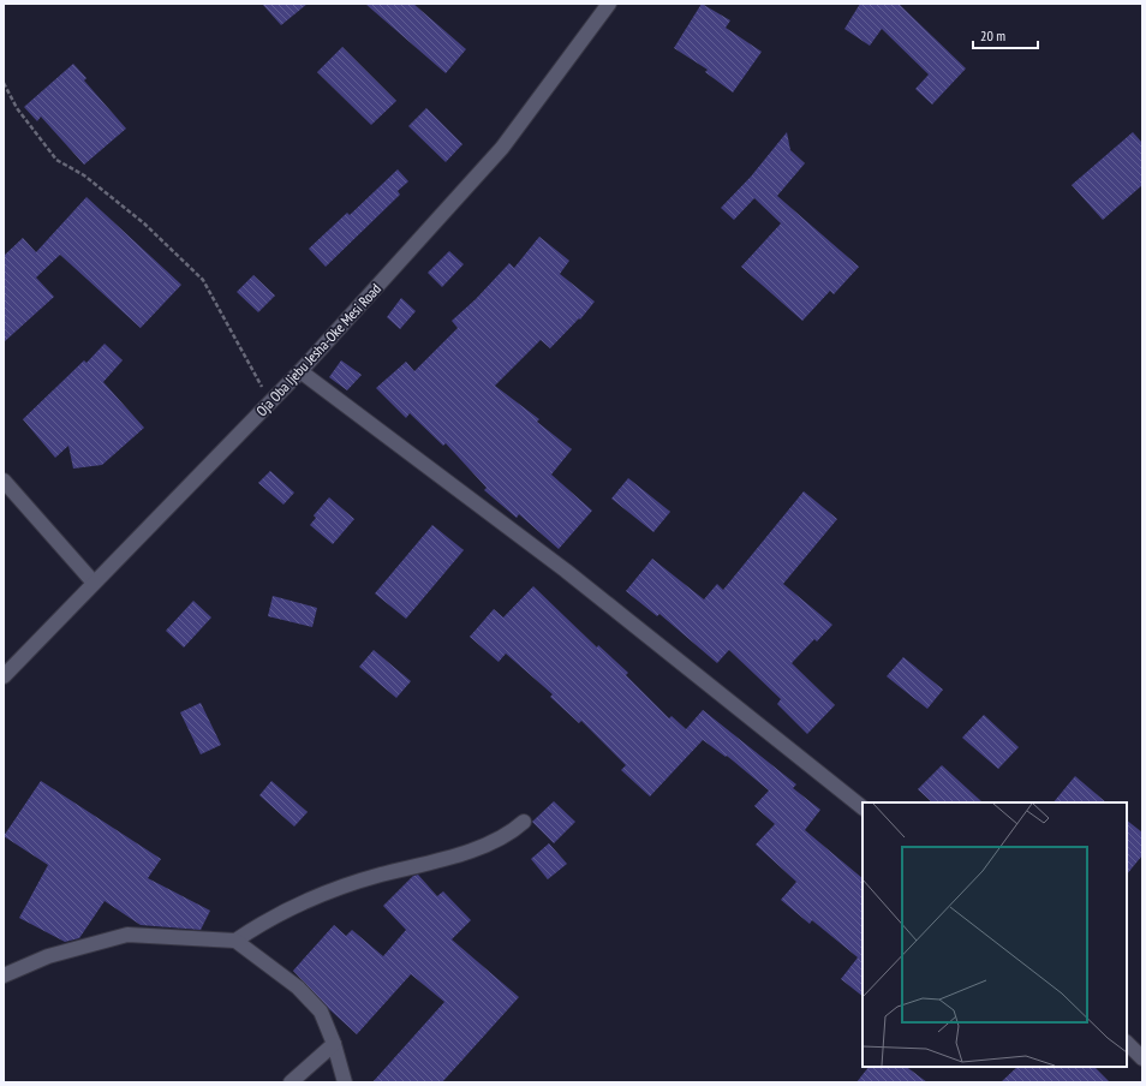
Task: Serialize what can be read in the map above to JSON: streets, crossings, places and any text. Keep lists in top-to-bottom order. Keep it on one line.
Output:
{"streets":{"street":["Oja Oba Ijebu Jesha-Oke Mesi Road"]},"scale_bar":"20 m"}
